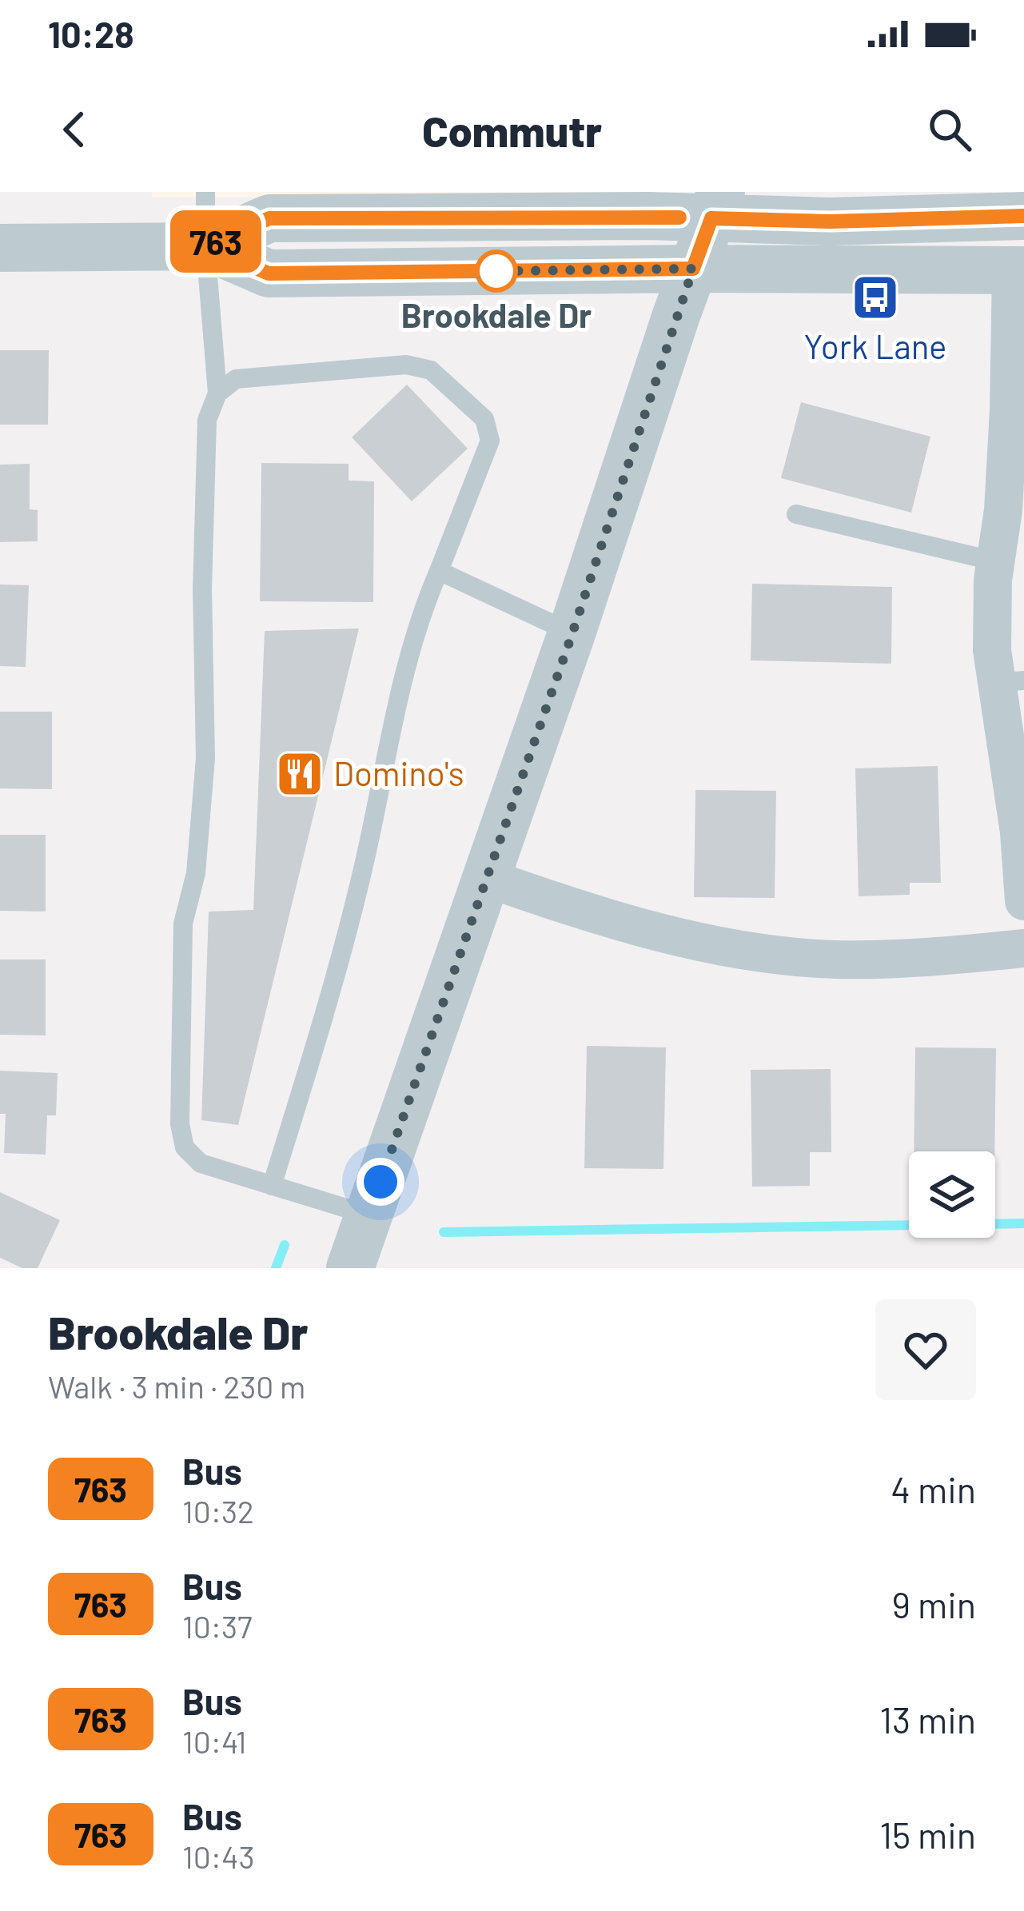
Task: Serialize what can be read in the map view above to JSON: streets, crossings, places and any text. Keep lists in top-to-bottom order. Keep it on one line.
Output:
{"places":{"other":["Brookdale Dr"],"bus stop":["York Lane"],"restaurant":["Domino's"]},"lines":["bus line 763"],"page":{"status":"10:28","header":"Commutr","on_map":"763","heading":["Brookdale Dr","Walk · 3 min · 230 m"],"list":[{"mark":"763","name":"Bus","note":"10:32","value":"4 min"},{"mark":"763","name":"Bus","note":"10:37","value":"9 min"},{"mark":"763","name":"Bus","note":"10:41","value":"13 min"},{"mark":"763","name":"Bus","note":"10:43","value":"15 min"}]}}
